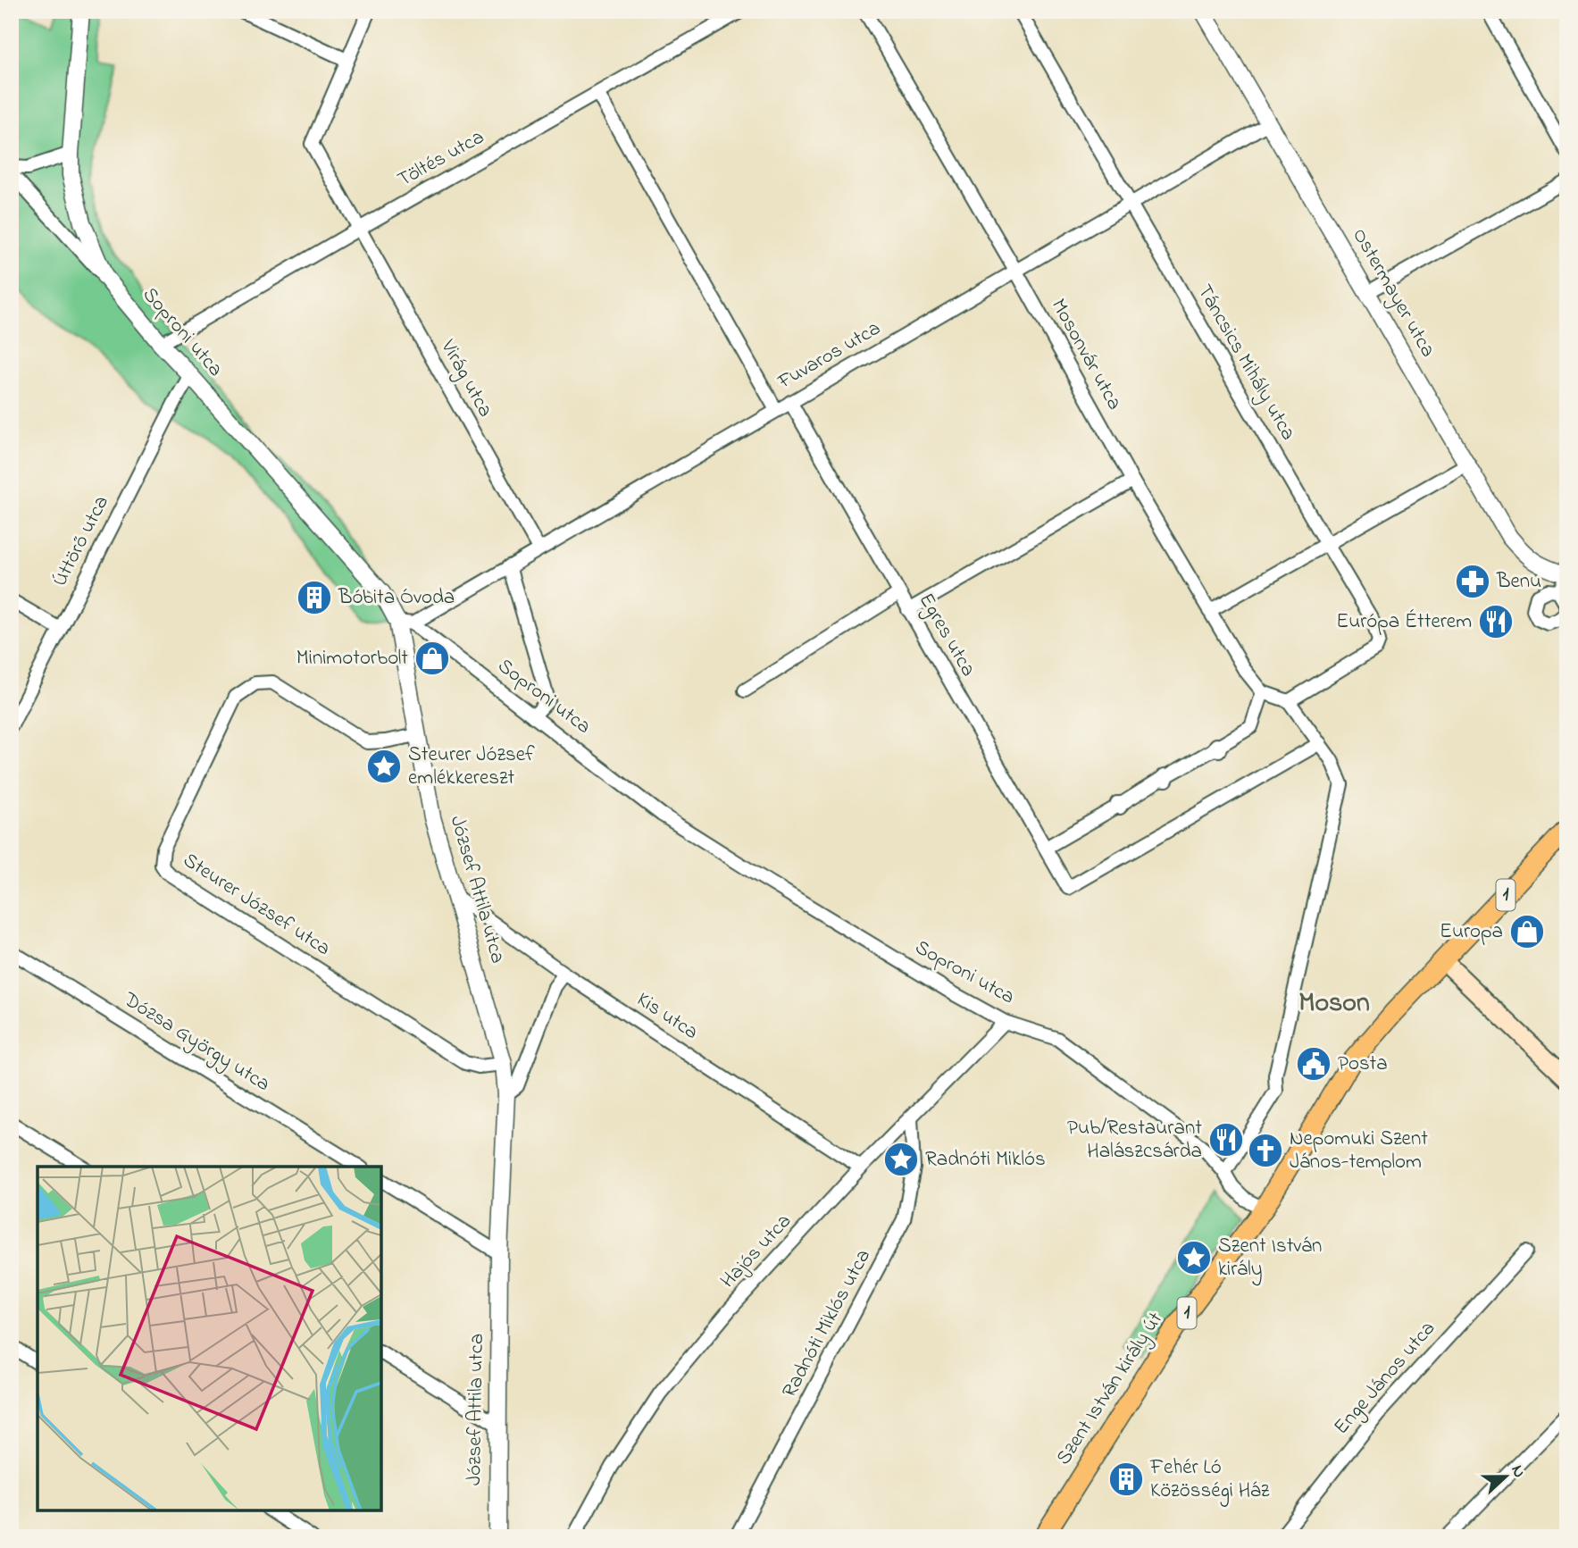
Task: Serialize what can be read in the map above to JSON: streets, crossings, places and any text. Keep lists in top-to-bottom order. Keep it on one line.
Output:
{"streets":{"main road":["1","Szent István király út"],"street":["Töltés utca","Ostermayer utca","Soproni utca","Mosonvár utca","Fuvaros utca","Táncsics Mihály utca","Virág utca","Úttörő utca","Egres utca","József Attila utca","Steurer József utca","Kis utca","Dózsa György utca","Hajós utca","Radnóti Miklós utca","Enge János utca"]},"crossings":[["Töltés utca","Soproni utca"],["Töltés utca","Virág utca"],["Ostermayer utca","Fuvaros utca"],["Soproni utca","Fuvaros utca"],["Soproni utca","Úttörő utca"],["Soproni utca","József Attila utca"],["Soproni utca","Hajós utca"],["Soproni utca","Szent István király út"],["Mosonvár utca","Fuvaros utca"],["Fuvaros utca","Táncsics Mihály utca"],["Fuvaros utca","Virág utca"],["Fuvaros utca","Egres utca"],["Fuvaros utca","József Attila utca"],["József Attila utca","Steurer József utca"],["József Attila utca","Kis utca"],["Kis utca","Hajós utca"],["Hajós utca","Radnóti Miklós utca"]],"districts":["Moson"],"places":{"pharmacy":["Benu"],"building":["Bóbita Óvoda","Fehér Ló Közösségi Ház"],"restaurant":["Európa Étterem","Pub/Restaurant Halászcsárda"],"shop":["Minimotorbolt","Europa"],"place":["Steurer József emlékkereszt","Radnóti Miklós","Szent István király"],"public building":["Posta"],"church":["Nepomuki Szent János-templom"]},"north":"right"}
